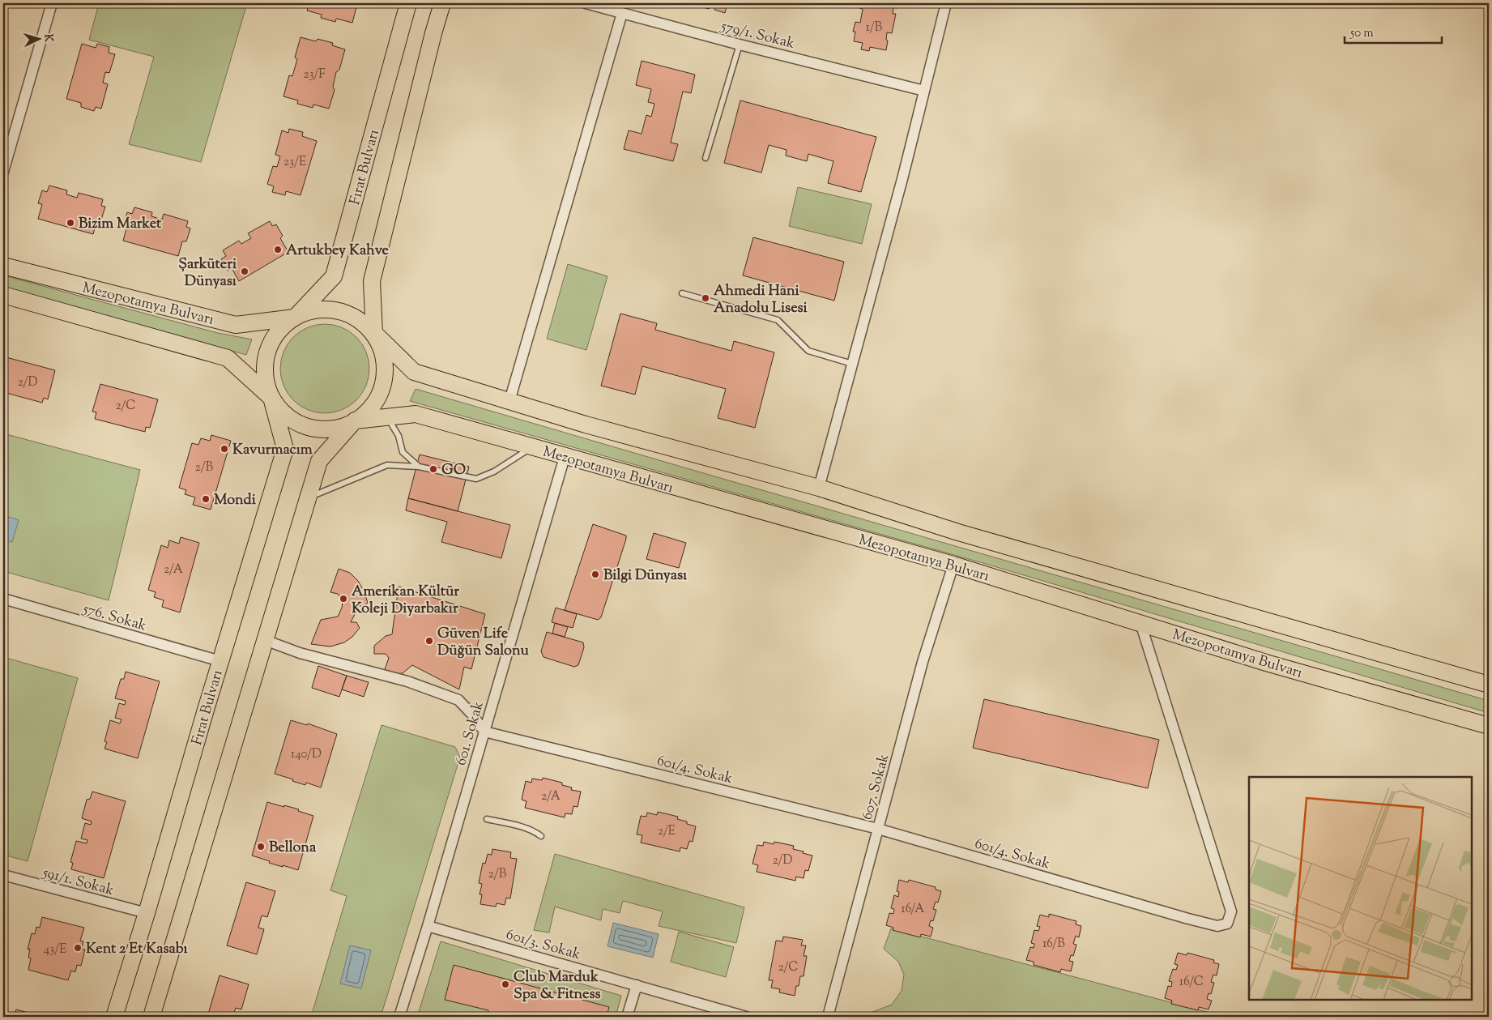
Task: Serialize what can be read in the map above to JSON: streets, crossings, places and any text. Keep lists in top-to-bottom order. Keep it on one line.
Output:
{"streets":{"main road":["Fırat Bulvarı","Mezopotamya Bulvarı"],"street":["579/1. Sokak","576. Sokak","601. Sokak","601/4. Sokak","607. Sokak","591/1. Sokak","601/3. Sokak"]},"crossings":[["Fırat Bulvarı","Mezopotamya Bulvarı"],["Fırat Bulvarı","576. Sokak"],["Fırat Bulvarı","591/1. Sokak"],["Mezopotamya Bulvarı","601. Sokak"],["Mezopotamya Bulvarı","601/4. Sokak"],["Mezopotamya Bulvarı","607. Sokak"],["601. Sokak","601/4. Sokak"],["601. Sokak","601/3. Sokak"],["601/4. Sokak","607. Sokak"]],"places":["Bizim Market","Artukbey Kahve","Şarküteri Dünyası","Ahmedi Hani Anadolu Lisesi","Kavurmacım","GO","Mondi","Bilgi Dünyası","Amerikan Kültür Koleji Diyarbakır","Güven Life Düğün Salonu","Bellona","Kent 2 Et Kasabı","Club Marduk Spa & Fitness"],"house_numbers":["1/B","23/F","23/E","2/D","2/C","2/B","2/A","140/D","2/A","2/E","2/D","2/B","16/A","16/B","43/E","2/C","16/C"],"scale_bar":"50 m","north":"right"}
